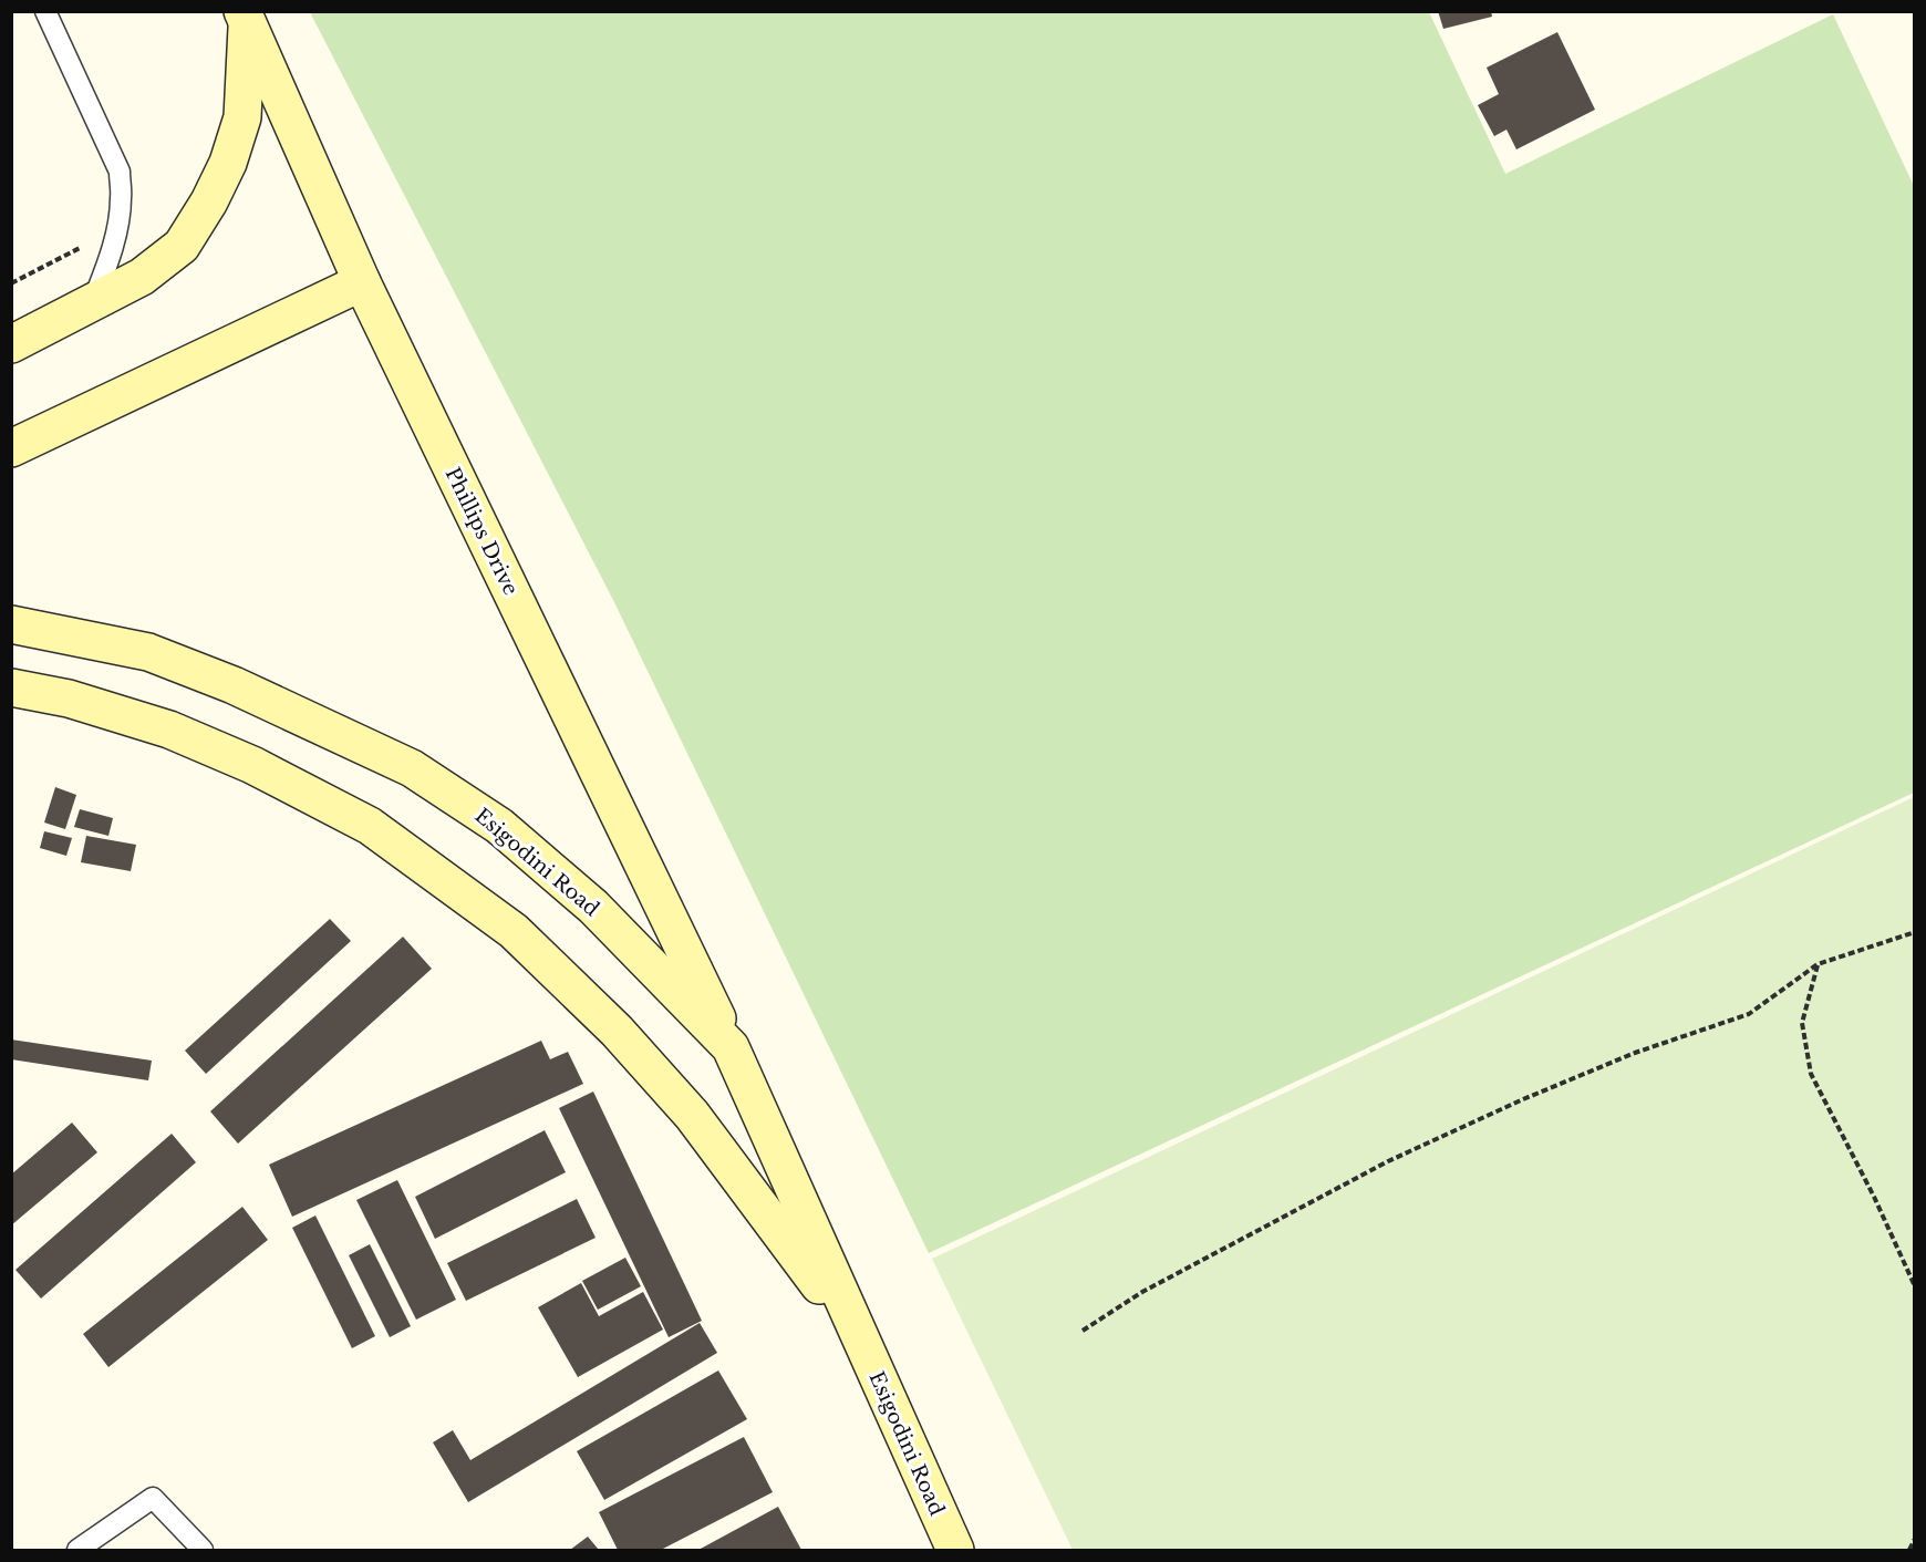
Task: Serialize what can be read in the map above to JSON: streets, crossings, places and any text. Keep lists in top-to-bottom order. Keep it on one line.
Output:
{"streets":{"main road":["Phillips Drive","Esigodini Road"]},"crossings":[["Phillips Drive","Esigodini Road"]]}
